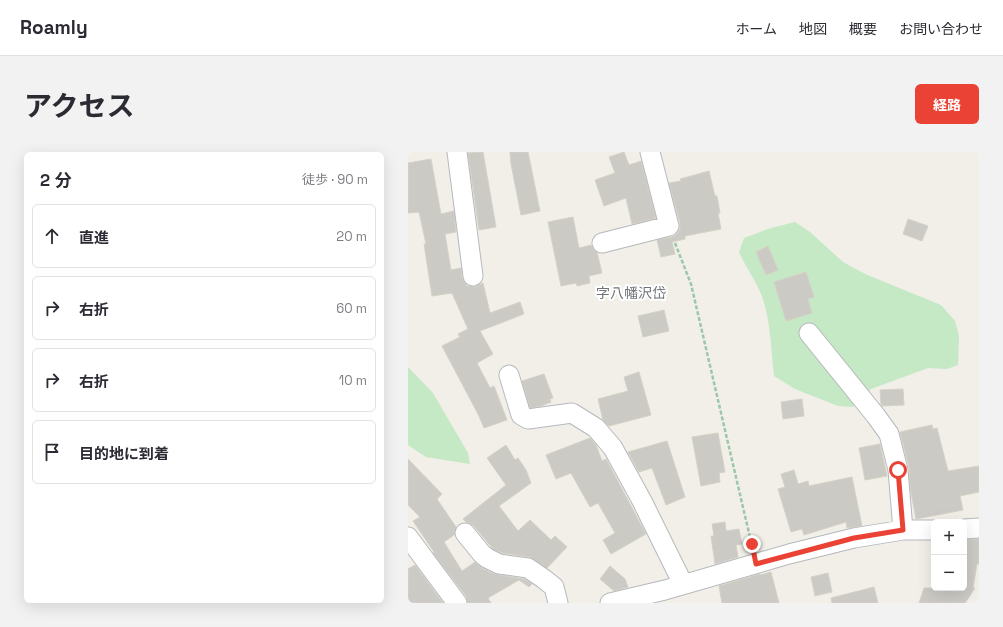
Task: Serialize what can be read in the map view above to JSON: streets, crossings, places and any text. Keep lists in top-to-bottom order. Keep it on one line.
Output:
{"districts":["字八幡沢岱"],"page":{"header":"Roamly","nav":["ホーム","地図","概要","お問い合わせ"],"title":"アクセス","buttons":"経路","heading":["2 分","徒歩 · 90 m"],"list":[["直進","20 m"],["右折","60 m"],["右折","10 m"],"目的地に到着"],"map_buttons":["+","−"]}}
